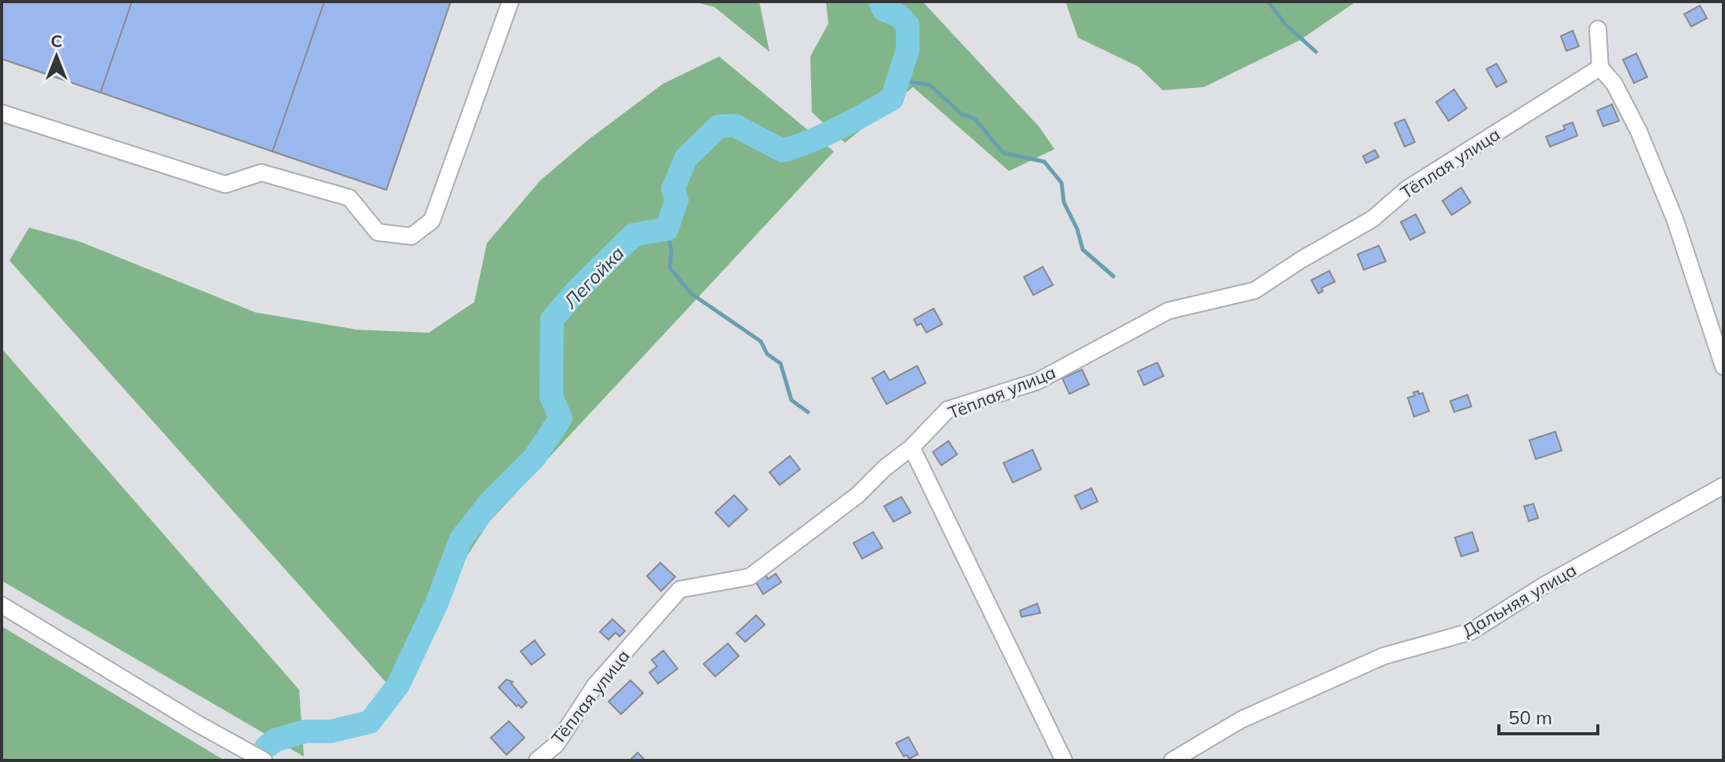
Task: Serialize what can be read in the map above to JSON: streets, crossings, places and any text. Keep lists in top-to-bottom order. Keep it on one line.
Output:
{"streets":{"street":["Тёплая улица","Дальняя улица"]},"water":["Легойка"],"scale_bar":"50 m","north":"top"}
